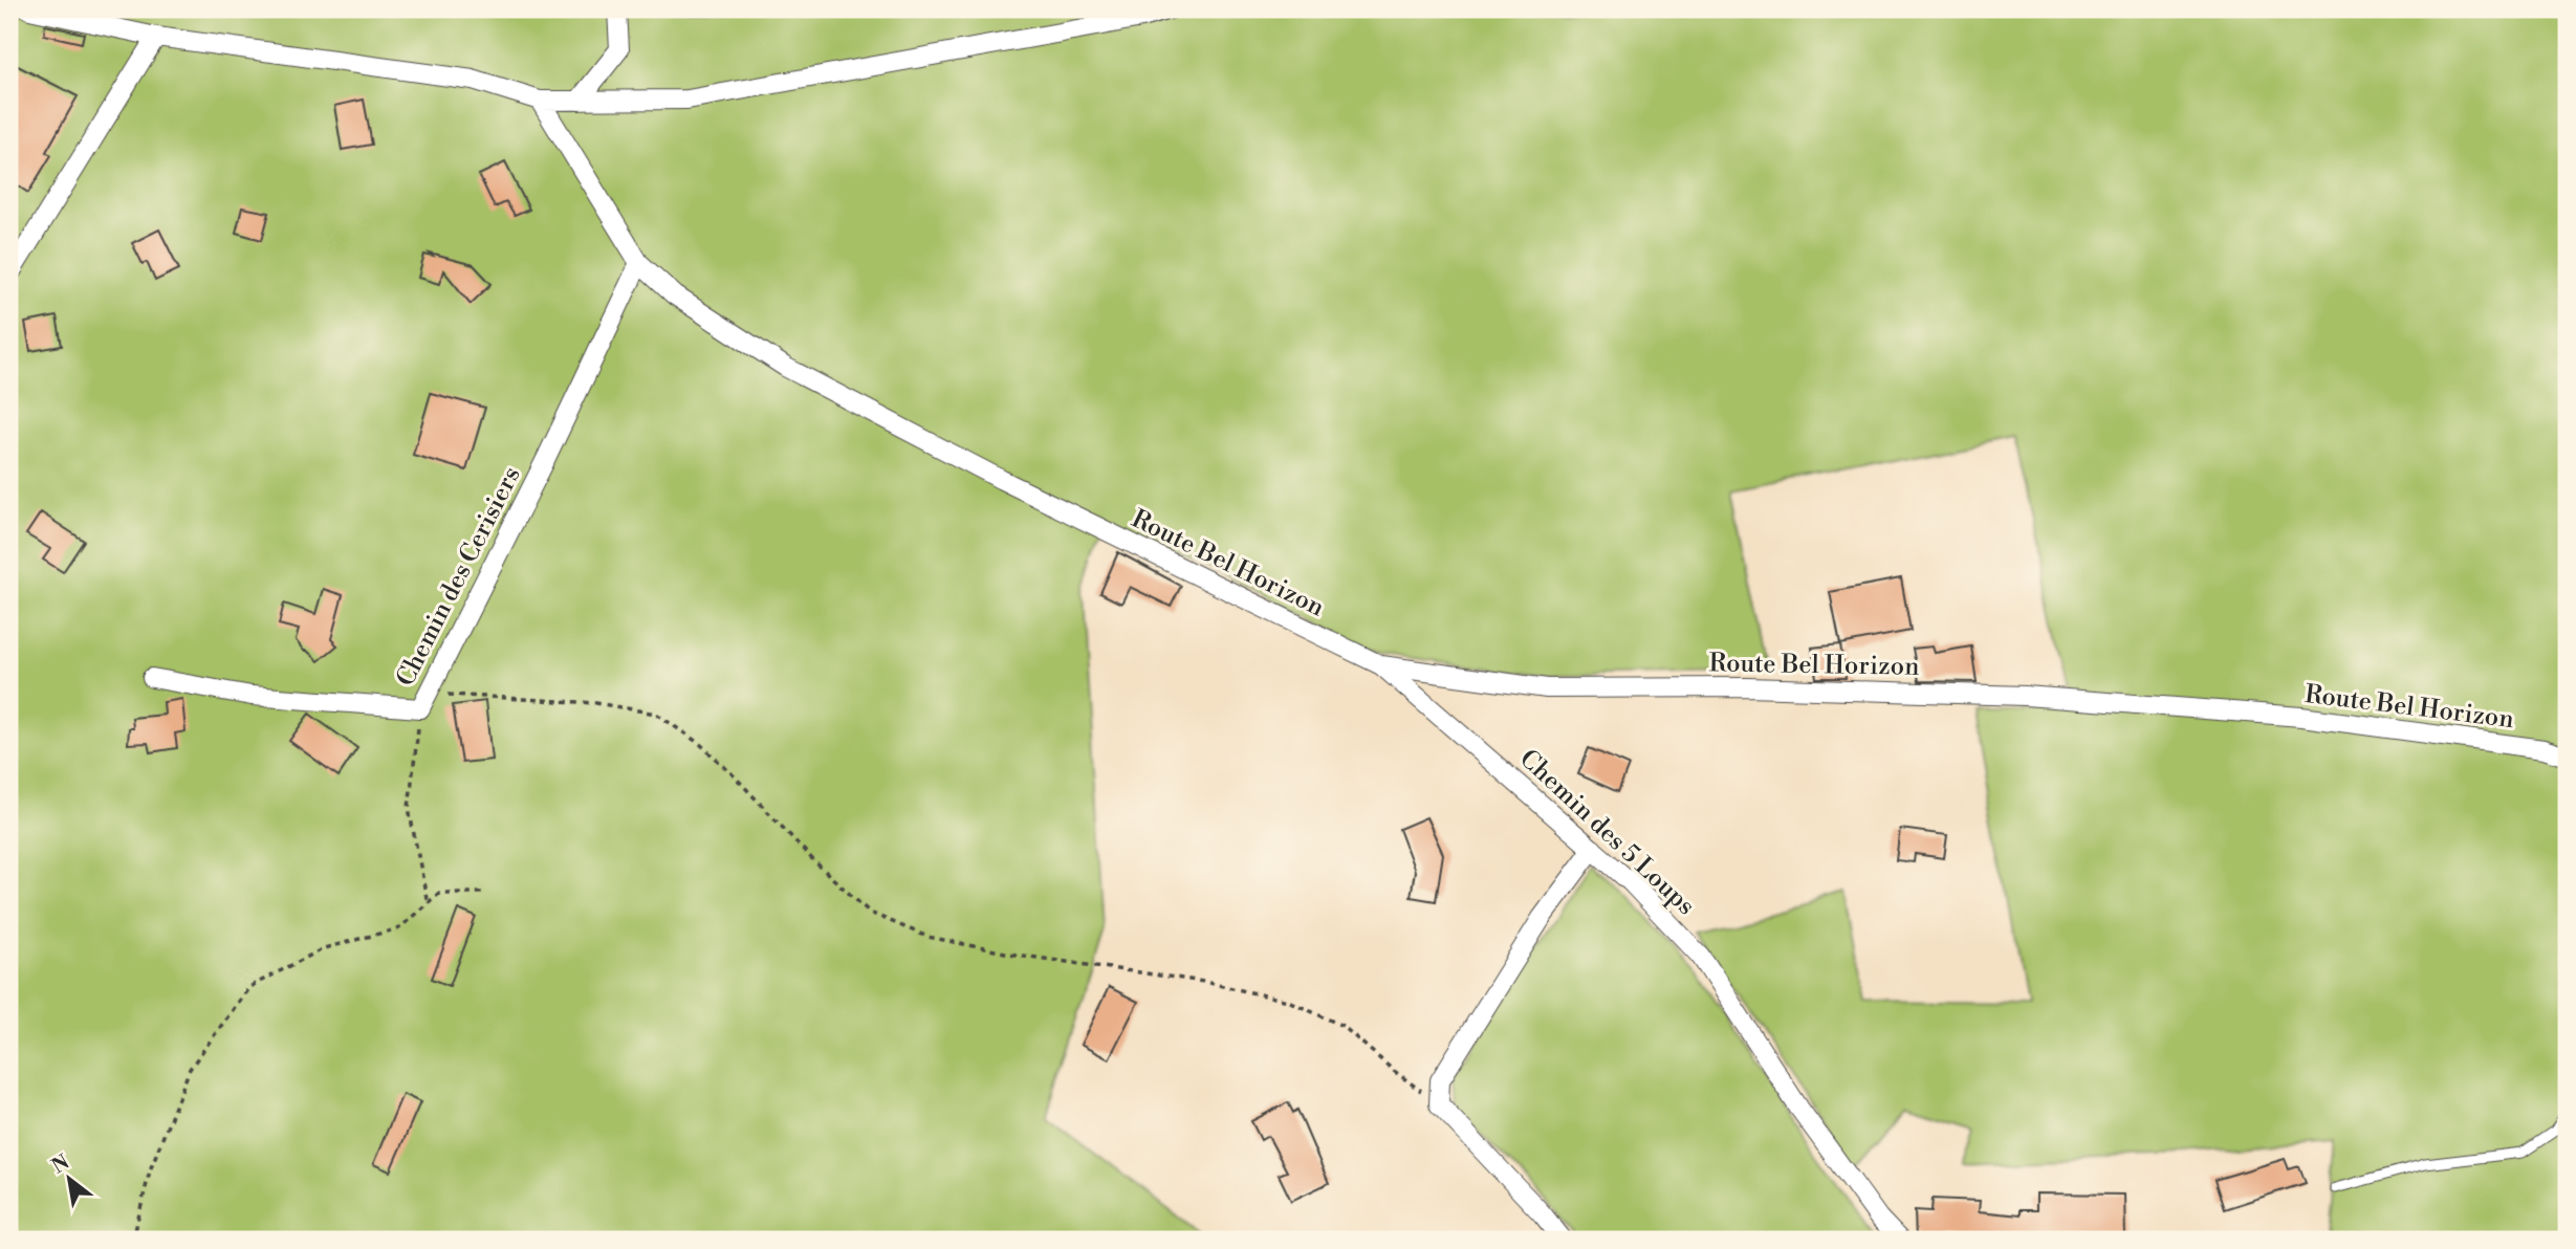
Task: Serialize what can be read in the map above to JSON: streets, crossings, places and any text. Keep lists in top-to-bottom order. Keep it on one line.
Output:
{"streets":{"street":["Route Bel Horizon","Chemin des Cerisiers","Chemin des 5 Loups"]},"crossings":[["Route Bel Horizon","Chemin des Cerisiers"],["Route Bel Horizon","Chemin des 5 Loups"]],"north":"top left"}
